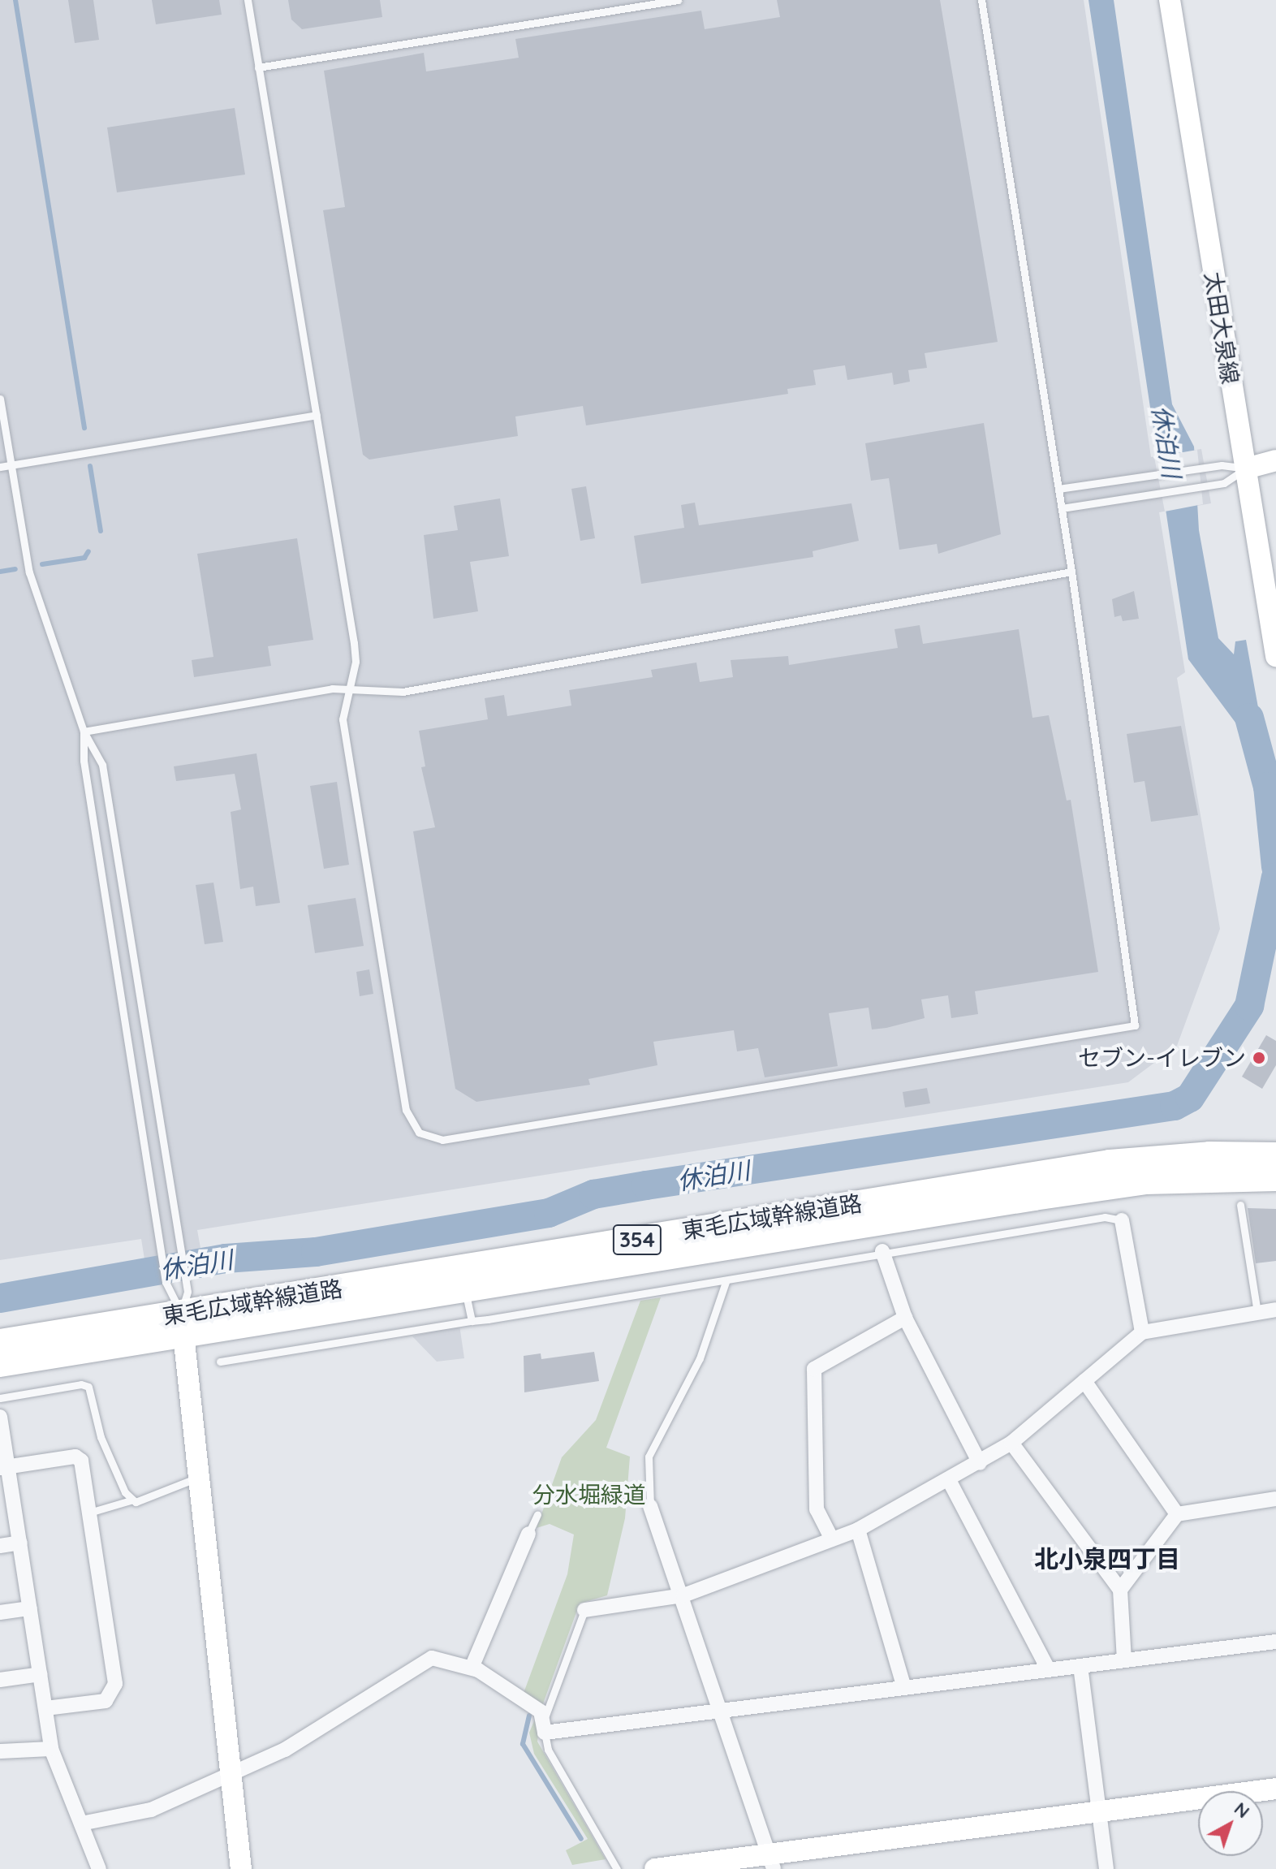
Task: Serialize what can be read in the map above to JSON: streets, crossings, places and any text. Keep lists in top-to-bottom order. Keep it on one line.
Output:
{"streets":{"highway":["東毛広域幹線道路","354"],"street":["太田大泉線"]},"districts":["北小泉四丁目"],"water":["休泊川"],"parks":["分水堀緑道"],"places":["セブン-イレブン"],"north":"top right"}
